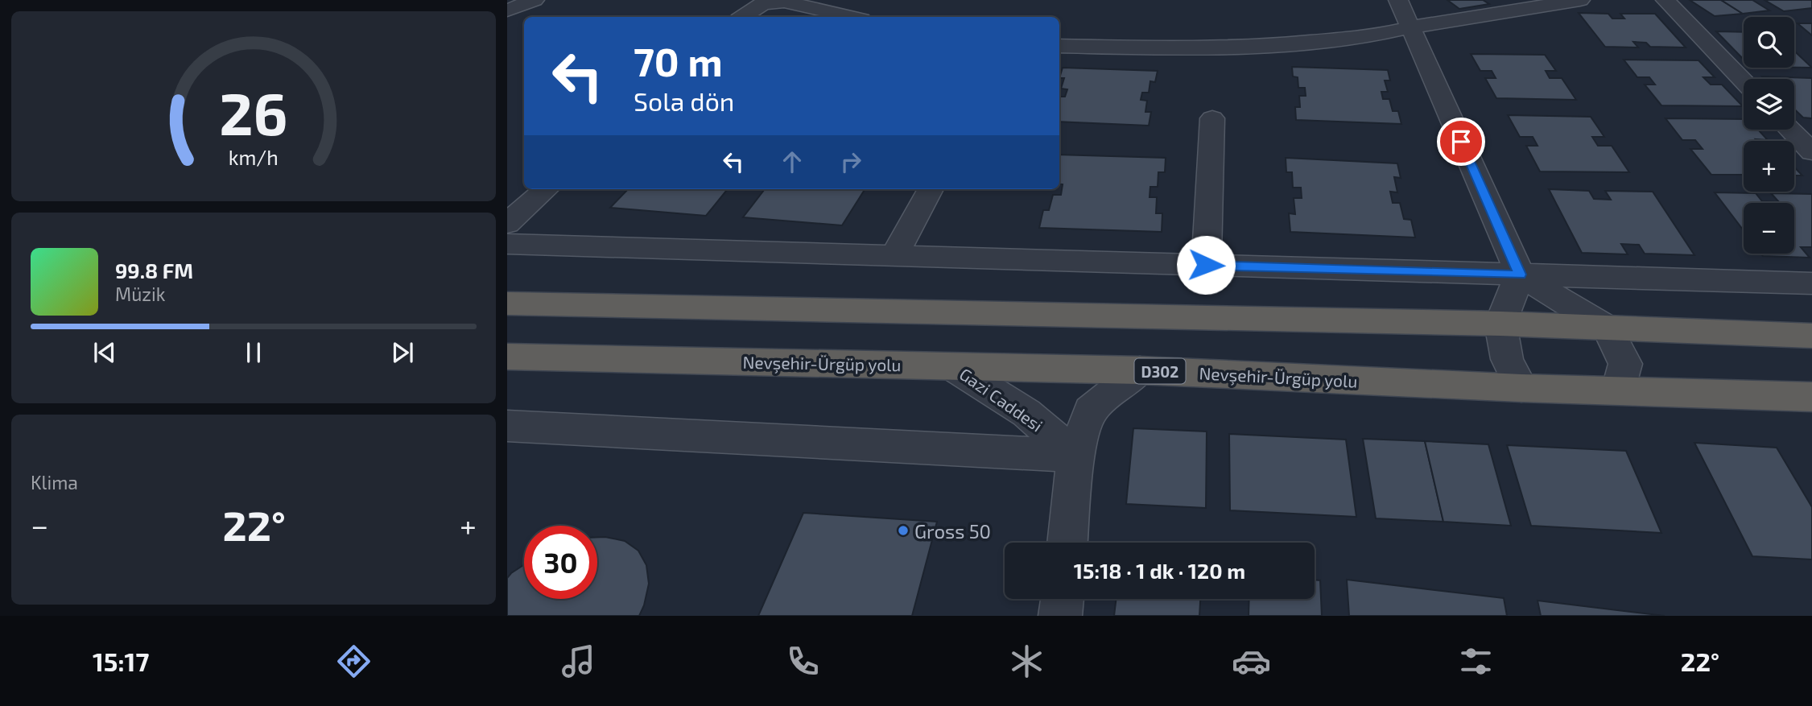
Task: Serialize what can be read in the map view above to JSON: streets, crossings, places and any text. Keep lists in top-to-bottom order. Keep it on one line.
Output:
{"streets":{"highway":["Nevşehir-Ürgüp yolu","D302"],"street":["Gazi Caddesi"]},"crossings":[["Nevşehir-Ürgüp yolu","Gazi Caddesi"]],"places":["Gross 50"],"page":{"map_buttons":["+","−"],"turn":["70 m","Sola dön"],"song":["99.8 FM","Müzik"],"tile":"Klima","heat":["−","22°","+"],"limit":"30","trip":"15:18 · 1 dk · 120 m","tabs":["15:17","22°"],"gauge":["26","km/h"]}}
